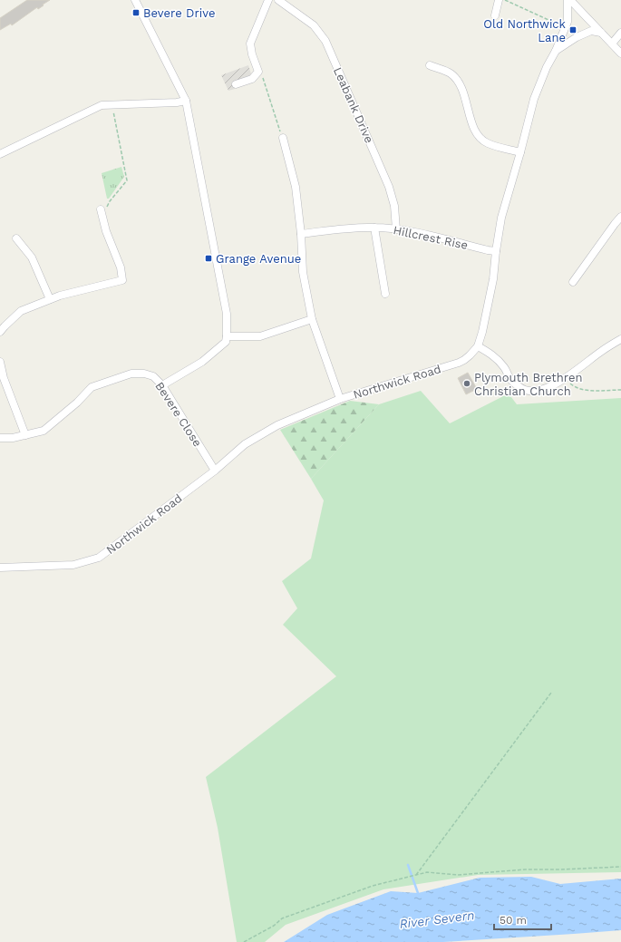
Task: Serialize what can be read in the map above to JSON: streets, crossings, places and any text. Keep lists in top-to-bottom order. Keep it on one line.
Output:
{"streets":{"street":["Leabank Drive","Hillcrest Rise","Northwick Road","Bevere Close"]},"crossings":[["Leabank Drive","Hillcrest Rise"],["Hillcrest Rise","Northwick Road"],["Northwick Road","Bevere Close"]],"water":["River Severn"],"places":{"transit":["Bevere Drive","Old Northwick Lane","Grange Avenue"],"other":["Plymouth Brethren Christian Church"]},"scale_bar":"50 m"}
